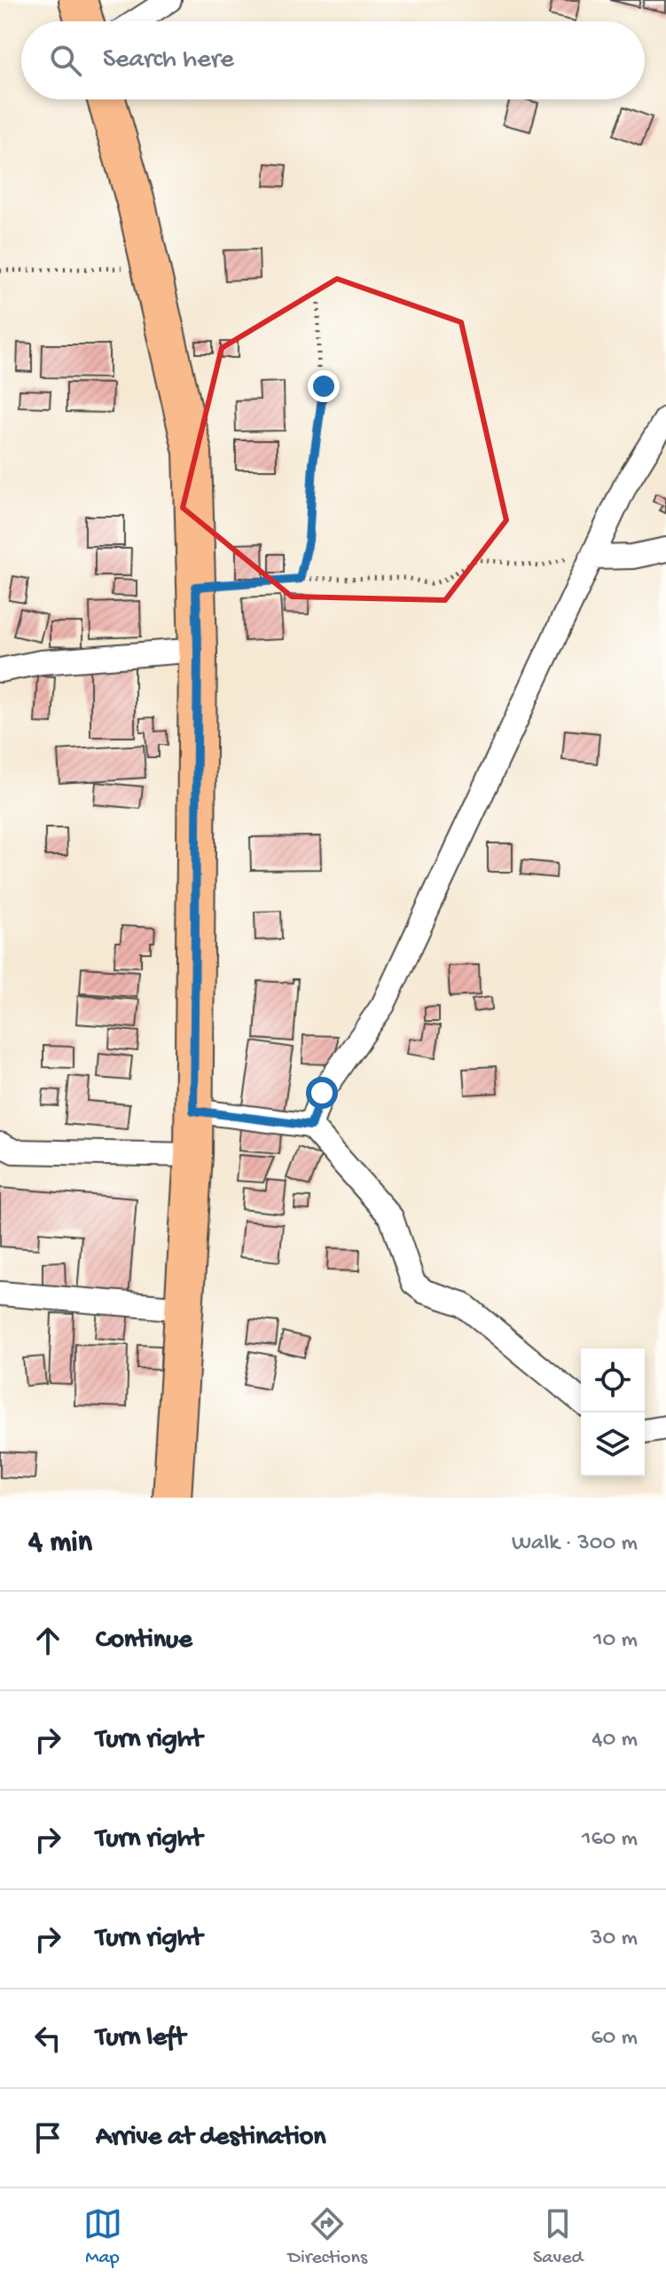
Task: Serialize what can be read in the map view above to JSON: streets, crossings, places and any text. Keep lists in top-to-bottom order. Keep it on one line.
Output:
{"page":{"search":"Search here","heading":["4 min","Walk · 300 m"],"list":[["Continue","10 m"],["Turn right","40 m"],["Turn right","160 m"],["Turn right","30 m"],["Turn left","60 m"],"Arrive at destination"],"nav":["Map","Directions","Saved"]}}
